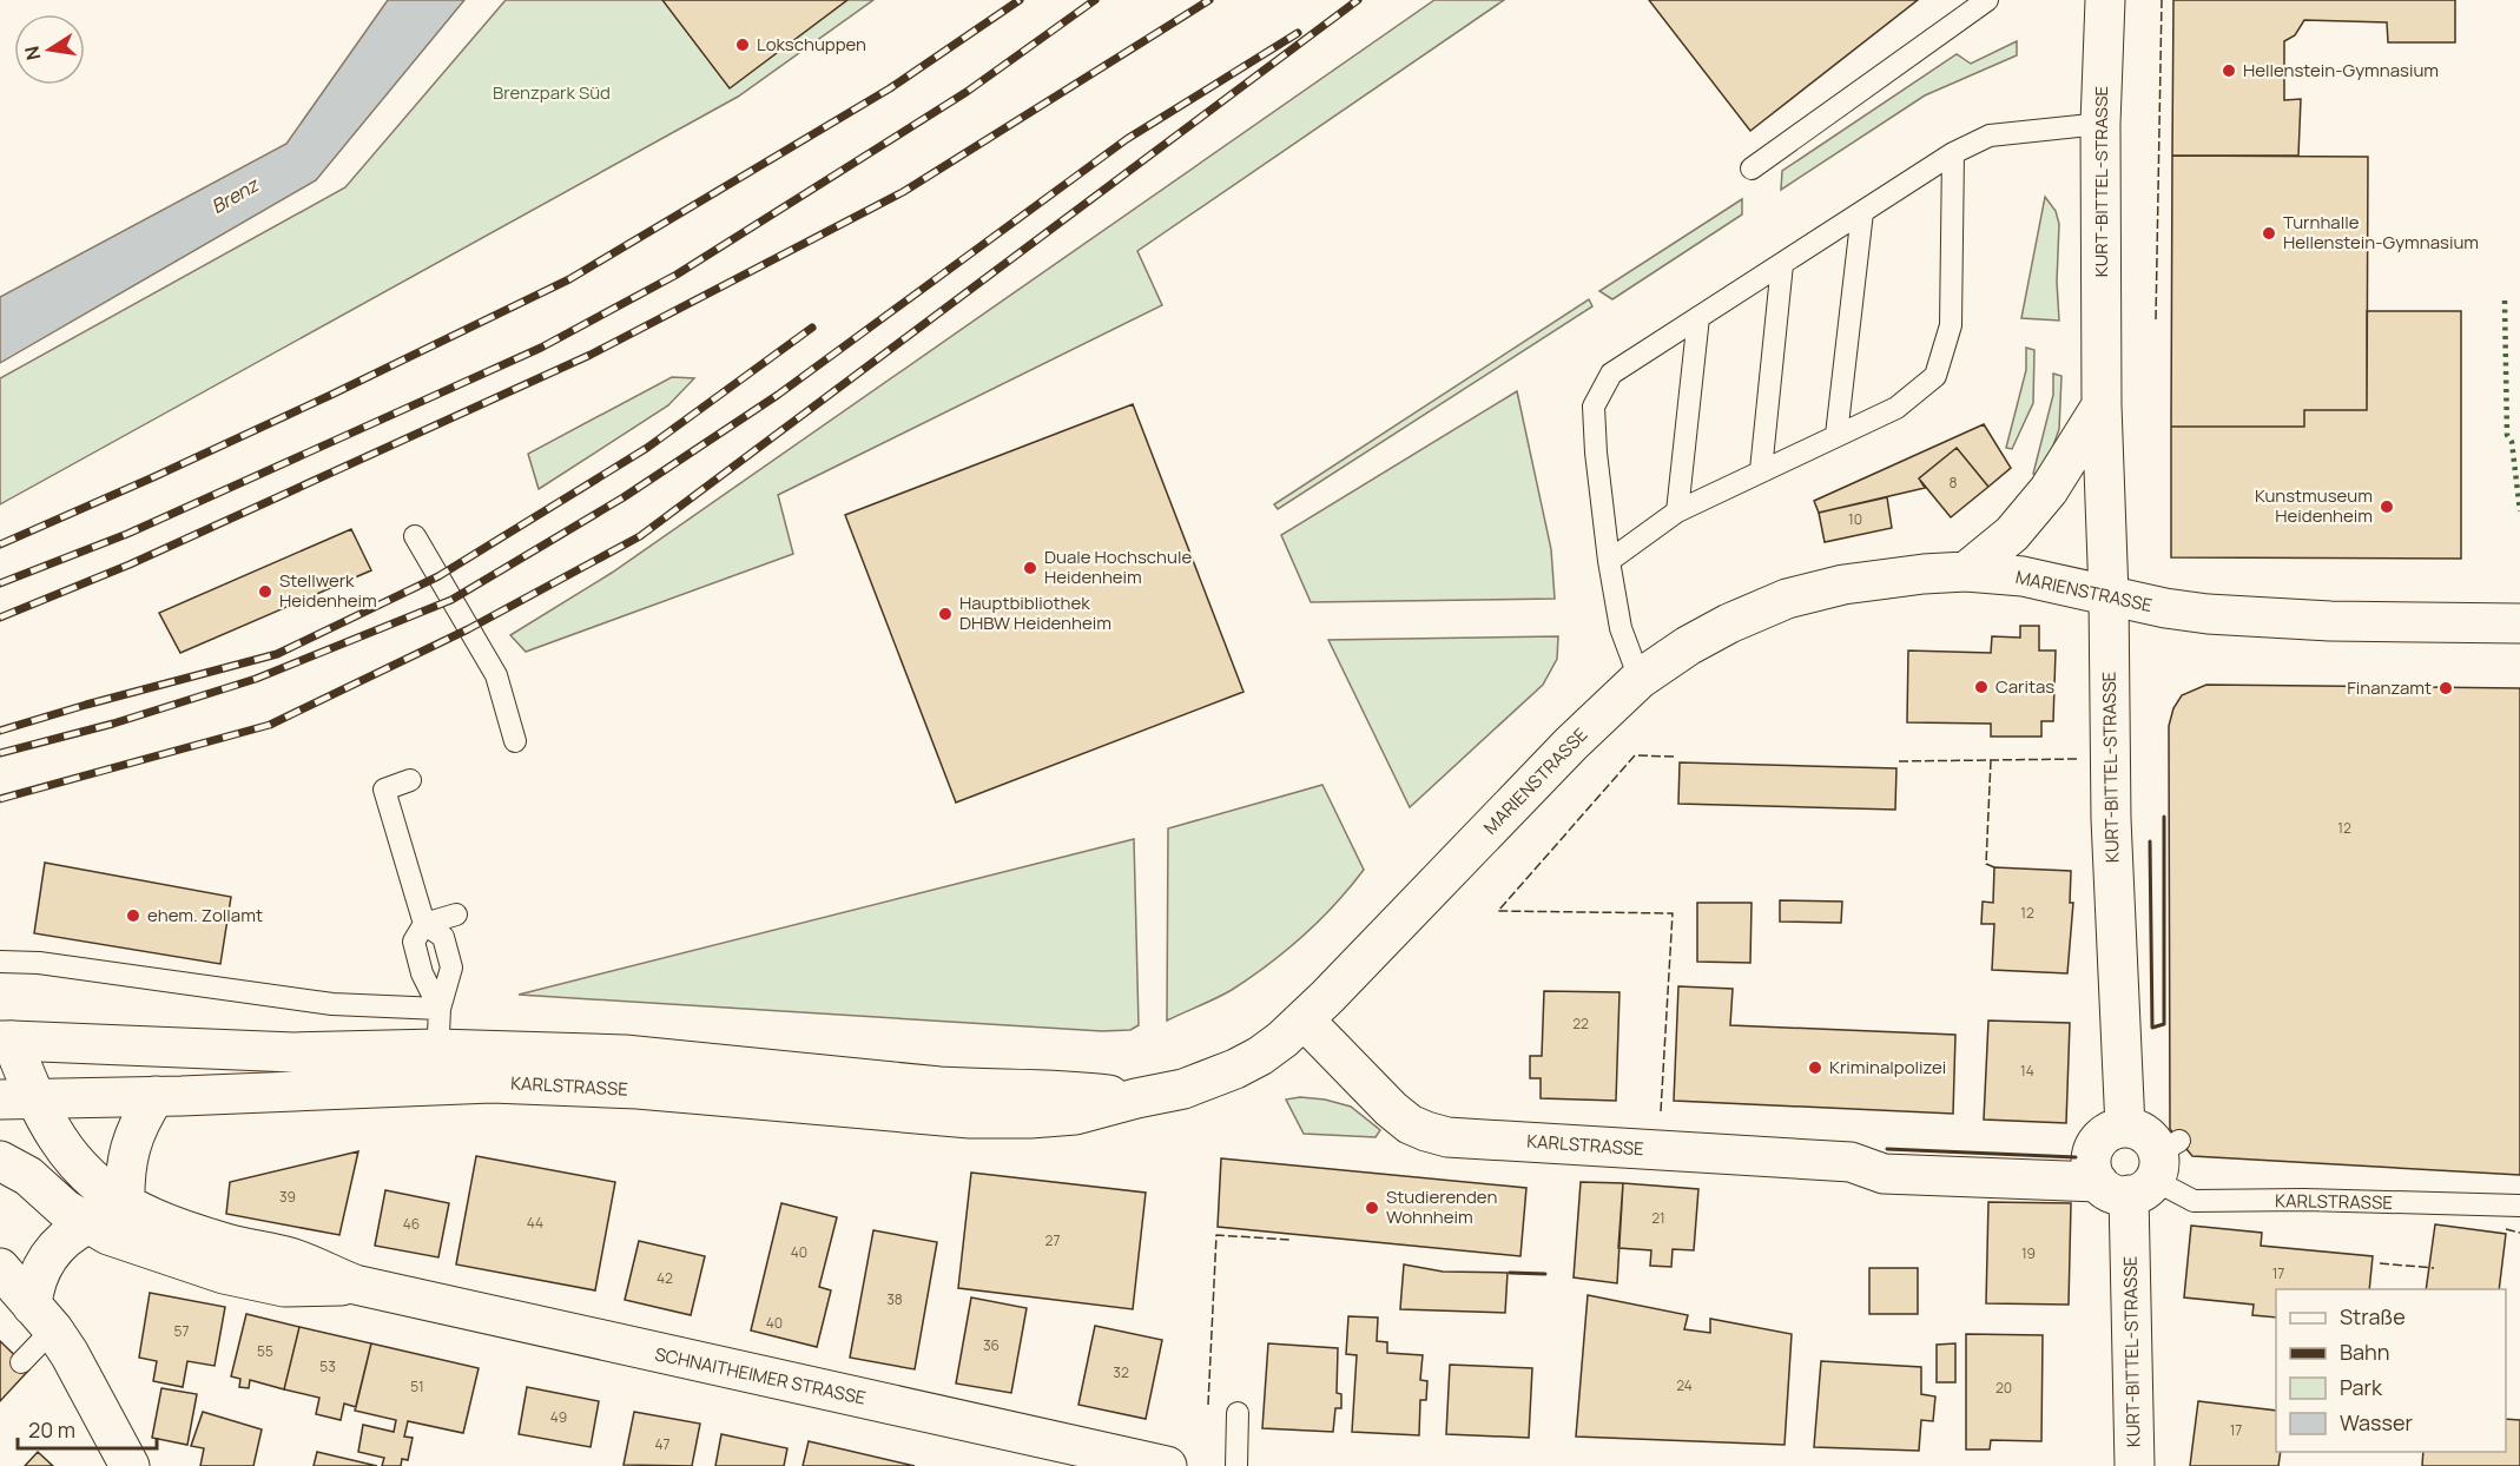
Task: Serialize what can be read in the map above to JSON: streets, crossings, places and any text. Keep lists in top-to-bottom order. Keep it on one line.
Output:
{"streets":{"street":["KURT-BITTEL-STRASSE","MARIENSTRASSE","KARLSTRASSE","SCHNAITHEIMER STRASSE"]},"crossings":[["KURT-BITTEL-STRASSE","MARIENSTRASSE"],["KURT-BITTEL-STRASSE","KARLSTRASSE"],["MARIENSTRASSE","KARLSTRASSE"],["KARLSTRASSE","SCHNAITHEIMER STRASSE"]],"water":["Brenz"],"parks":["Brenzpark Süd"],"places":["Lokschuppen","Hellenstein-Gymnasium","Turnhalle Hellenstein-Gymnasium","Kunstmuseum Heidenheim","Duale Hochschule Heidenheim","Stellwerk Heidenheim","Hauptbibliothek DHBW Heidenheim","Caritas","Finanzamt","ehem. Zollamt","Kriminalpolizei","Studierenden Wohnheim"],"house_numbers":["8","10","12","12","22","14","39","21","44","46","27","40","19","17","42","38","40","57","36","55","53","32","24","51","20","49","17","47"],"legend":["Straße","Bahn","Park","Wasser"],"scale_bar":"20 m","north":"left"}
